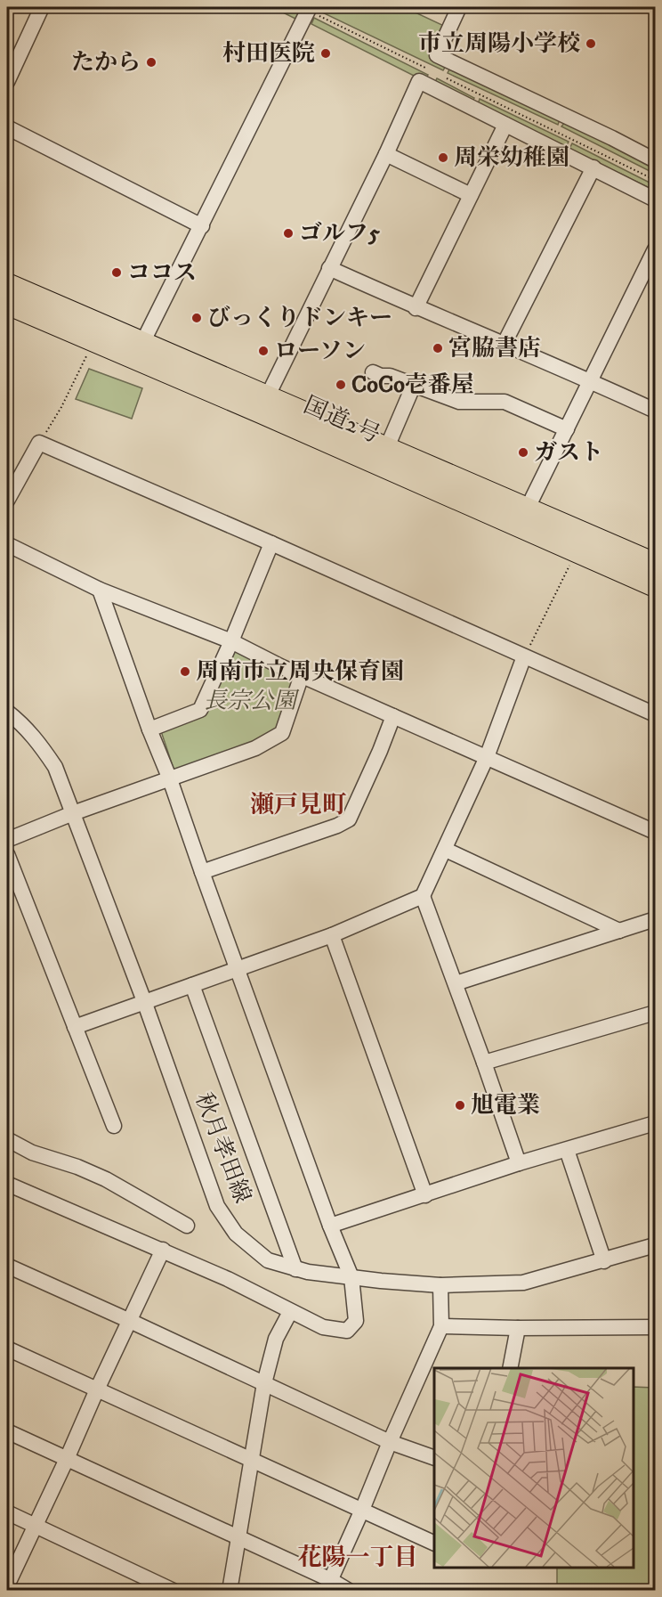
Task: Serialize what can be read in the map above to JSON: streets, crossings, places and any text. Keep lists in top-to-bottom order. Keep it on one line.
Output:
{"streets":{"highway":["国道2号"],"street":["秋月孝田線"]},"districts":["瀬戸見町","花陽一丁目"],"parks":["長宗公園"],"places":["市立周陽小学校","村田医院","たから","周栄幼稚園","ゴルフ5","ココス","びっくりドンキー","宮脇書店","ローソン","CoCo壱番屋","ガスト","周南市立周央保育園","旭電業"]}
